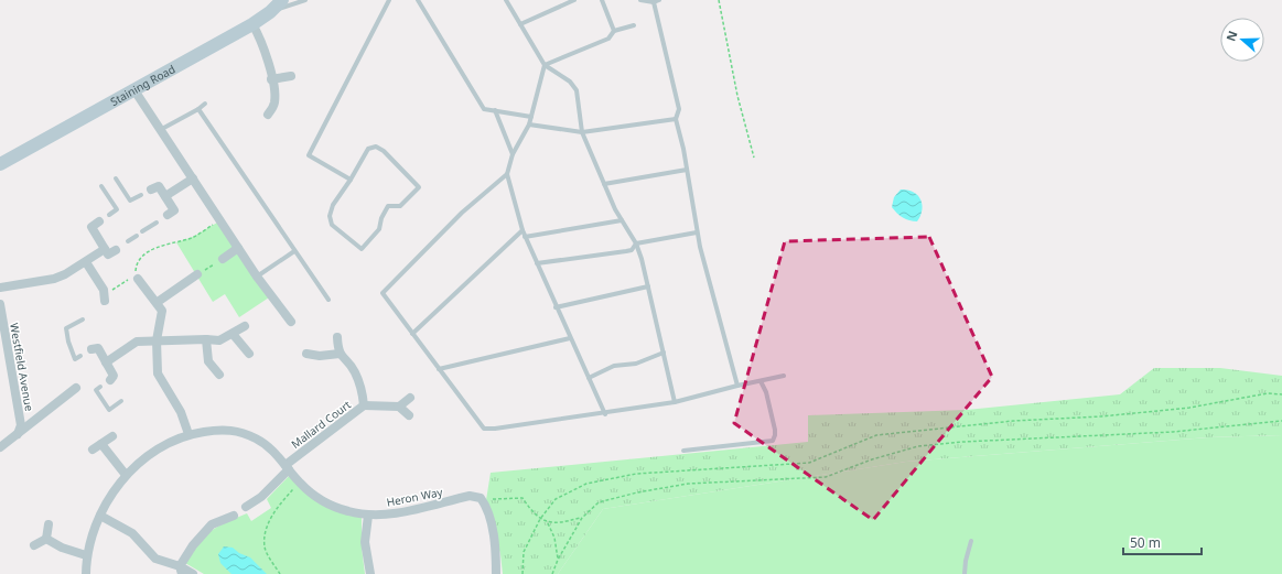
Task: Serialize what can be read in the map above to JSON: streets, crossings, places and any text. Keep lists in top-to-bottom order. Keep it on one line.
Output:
{"streets":{"street":["Staining Road","Westfield Avenue","Mallard Court","Heron Way"]},"crossings":[["Mallard Court","Heron Way"]],"scale_bar":"50 m","north":"left"}
